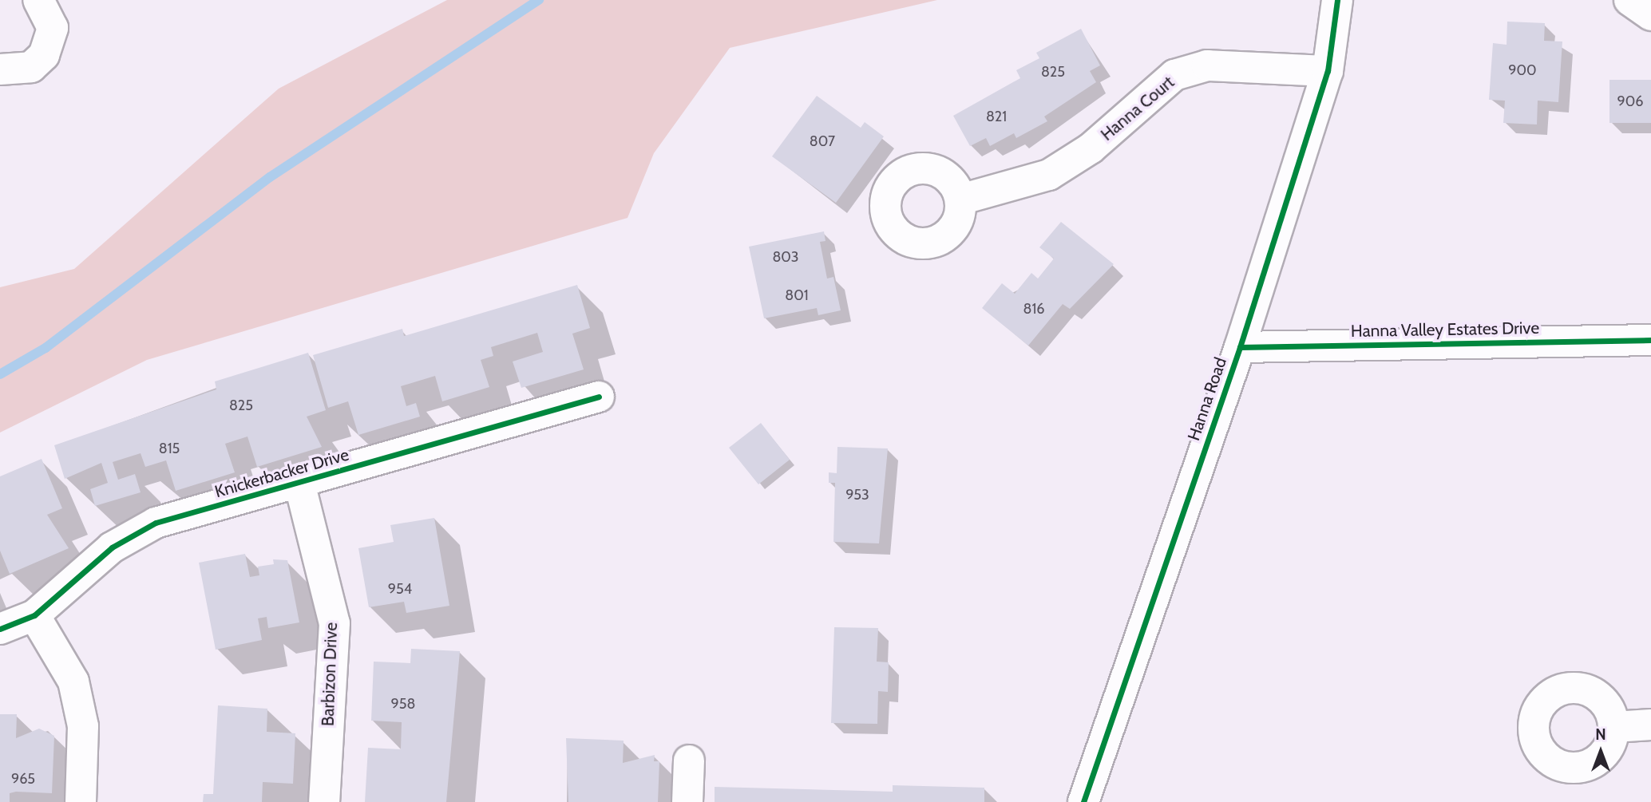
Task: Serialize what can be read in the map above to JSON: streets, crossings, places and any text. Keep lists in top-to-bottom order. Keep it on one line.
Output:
{"streets":{"street":["Hanna Court","Hanna Valley Estates Drive","Hanna Road","Knickerbacker Drive","Barbizon Drive"]},"crossings":[["Hanna Court","Hanna Road"],["Hanna Valley Estates Drive","Hanna Road"],["Knickerbacker Drive","Barbizon Drive"]],"house_numbers":["900","825","906","821","807","803","801","816","825","815","953","954","958","965"],"north":"top"}
